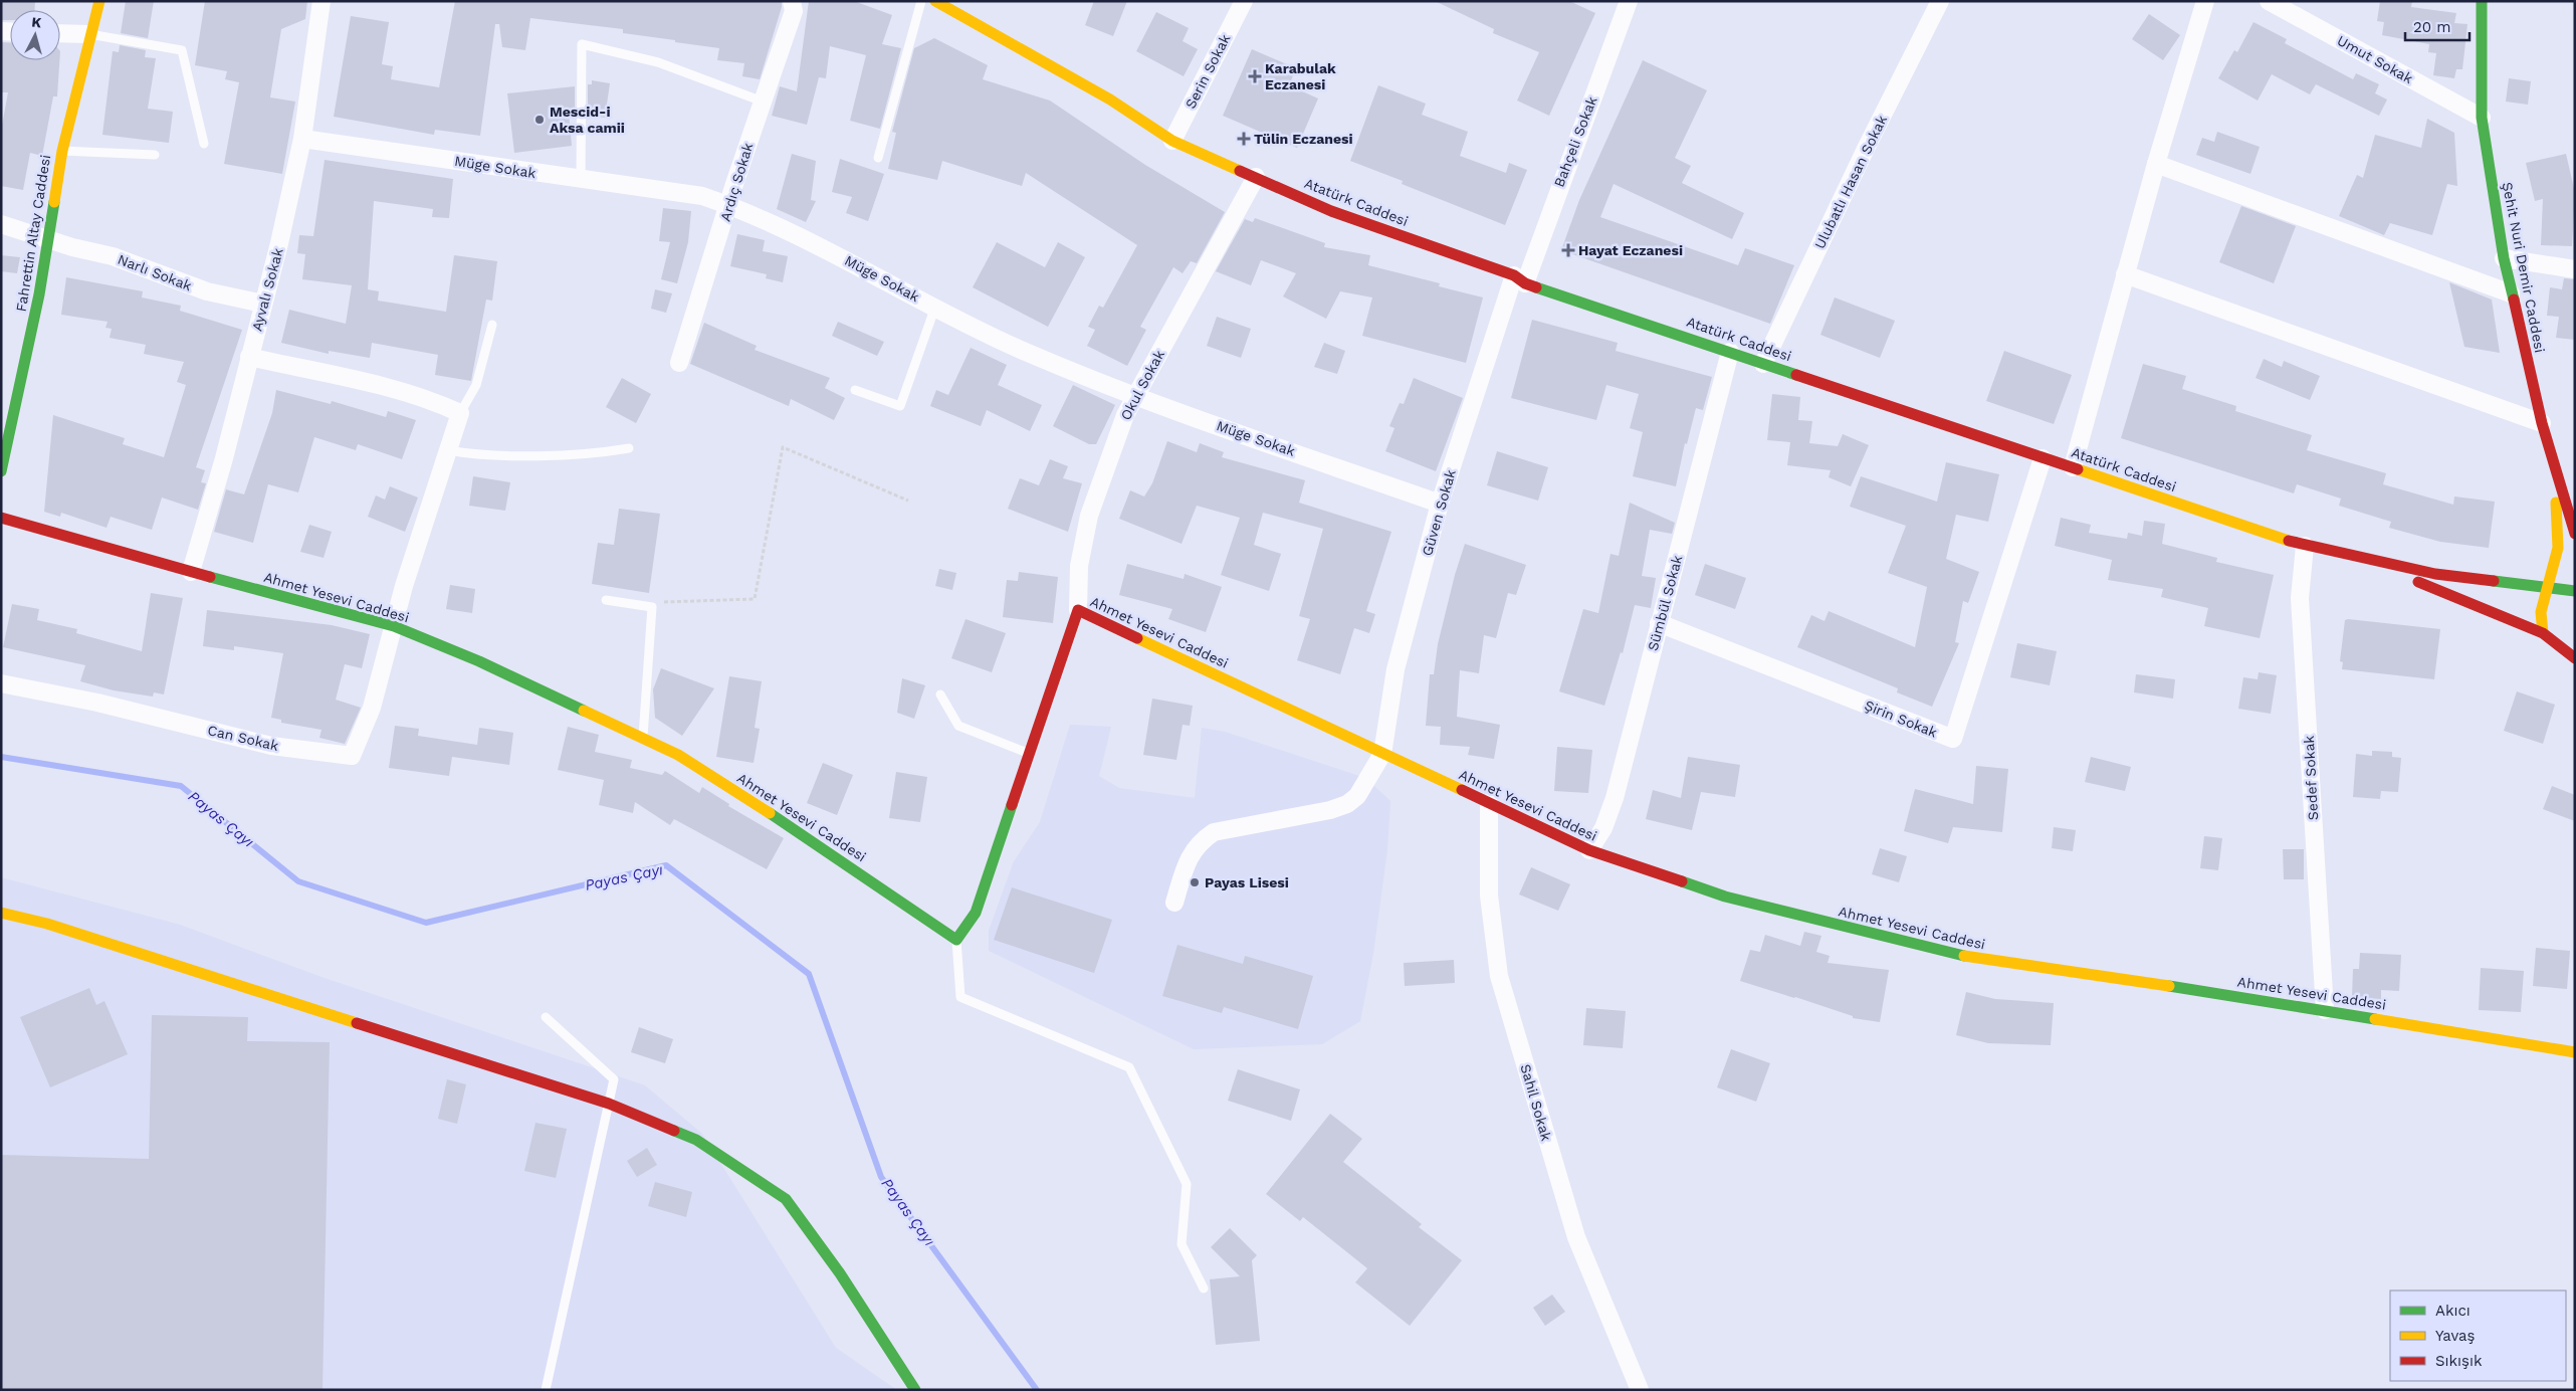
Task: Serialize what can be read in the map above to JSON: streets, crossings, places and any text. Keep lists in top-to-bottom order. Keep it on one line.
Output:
{"streets":{"street":["Umut Sokak","Serin Sokak","Bahçeli Sokak","Müge Sokak","Ardıç Sokak","Ulubatlı Hasan Sokak","Atatürk Caddesi","Fahrettin Altay Caddesi","Şehit Nuri Demir Caddesi","Narlı Sokak","Ayvalı Sokak","Okul Sokak","Güven Sokak","Ahmet Yesevi Caddesi","Sümbül Sokak","Şirin Sokak","Can Sokak","Sedef Sokak","Sahil Sokak"]},"crossings":[["Umut Sokak","Şehit Nuri Demir Caddesi"],["Serin Sokak","Atatürk Caddesi"],["Bahçeli Sokak","Atatürk Caddesi"],["Bahçeli Sokak","Güven Sokak"],["Müge Sokak","Ardıç Sokak"],["Müge Sokak","Ayvalı Sokak"],["Müge Sokak","Okul Sokak"],["Müge Sokak","Güven Sokak"],["Ulubatlı Hasan Sokak","Atatürk Caddesi"],["Atatürk Caddesi","Okul Sokak"],["Atatürk Caddesi","Güven Sokak"],["Atatürk Caddesi","Sümbül Sokak"],["Atatürk Caddesi","Şirin Sokak"],["Atatürk Caddesi","Sedef Sokak"],["Fahrettin Altay Caddesi","Narlı Sokak"],["Narlı Sokak","Ayvalı Sokak"],["Ayvalı Sokak","Ahmet Yesevi Caddesi"],["Okul Sokak","Ahmet Yesevi Caddesi"],["Güven Sokak","Ahmet Yesevi Caddesi"],["Ahmet Yesevi Caddesi","Sümbül Sokak"],["Ahmet Yesevi Caddesi","Can Sokak"],["Ahmet Yesevi Caddesi","Sedef Sokak"],["Ahmet Yesevi Caddesi","Sahil Sokak"],["Sümbül Sokak","Şirin Sokak"]],"water":["Payas Çayı"],"places":{"health":["Karabulak Eczanesi","Tülin Eczanesi","Hayat Eczanesi"],"other":["Mescid-i Aksa camii","Payas Lisesi"]},"legend":["Akıcı","Yavaş","Sıkışık"],"scale_bar":"20 m","north":"top"}
